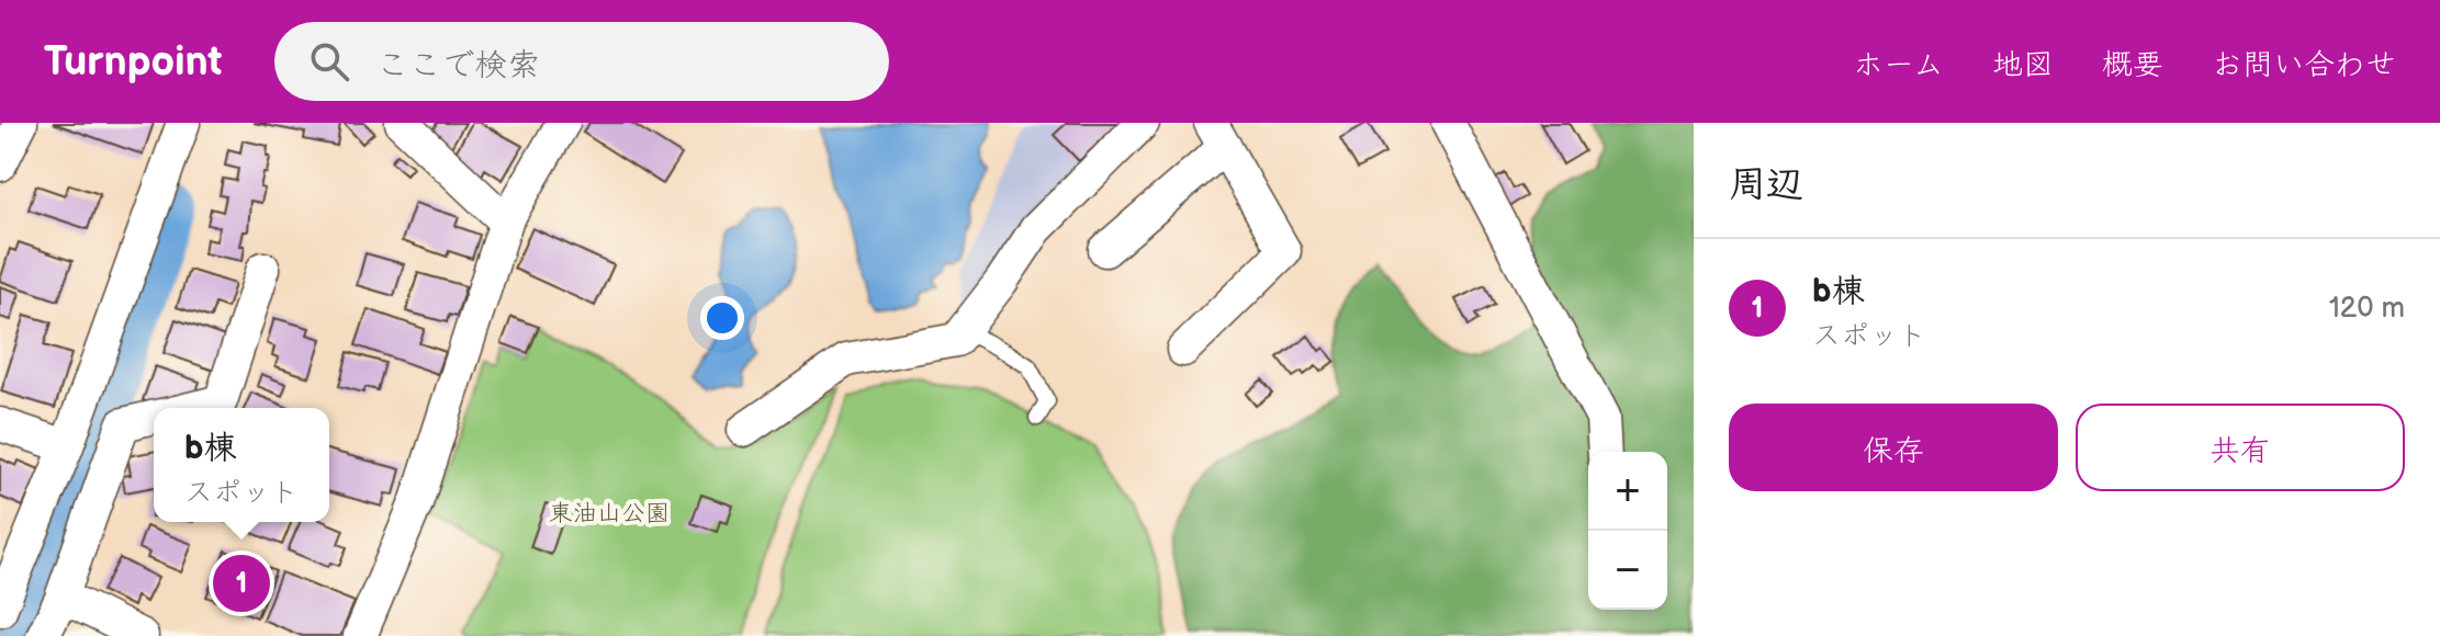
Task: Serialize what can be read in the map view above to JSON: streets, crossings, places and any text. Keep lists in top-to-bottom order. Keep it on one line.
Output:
{"parks":["東油山公園"],"page":{"header":"Turnpoint","search":"ここで検索","nav":["ホーム","地図","概要","お問い合わせ"],"heading":"周辺","list":[{"mark":"1","name":"b棟","note":"スポット","value":"120 m"}],"buttons":["保存","共有"],"popup":["b棟","スポット"],"map_buttons":["+","−"],"pins":"1"}}
